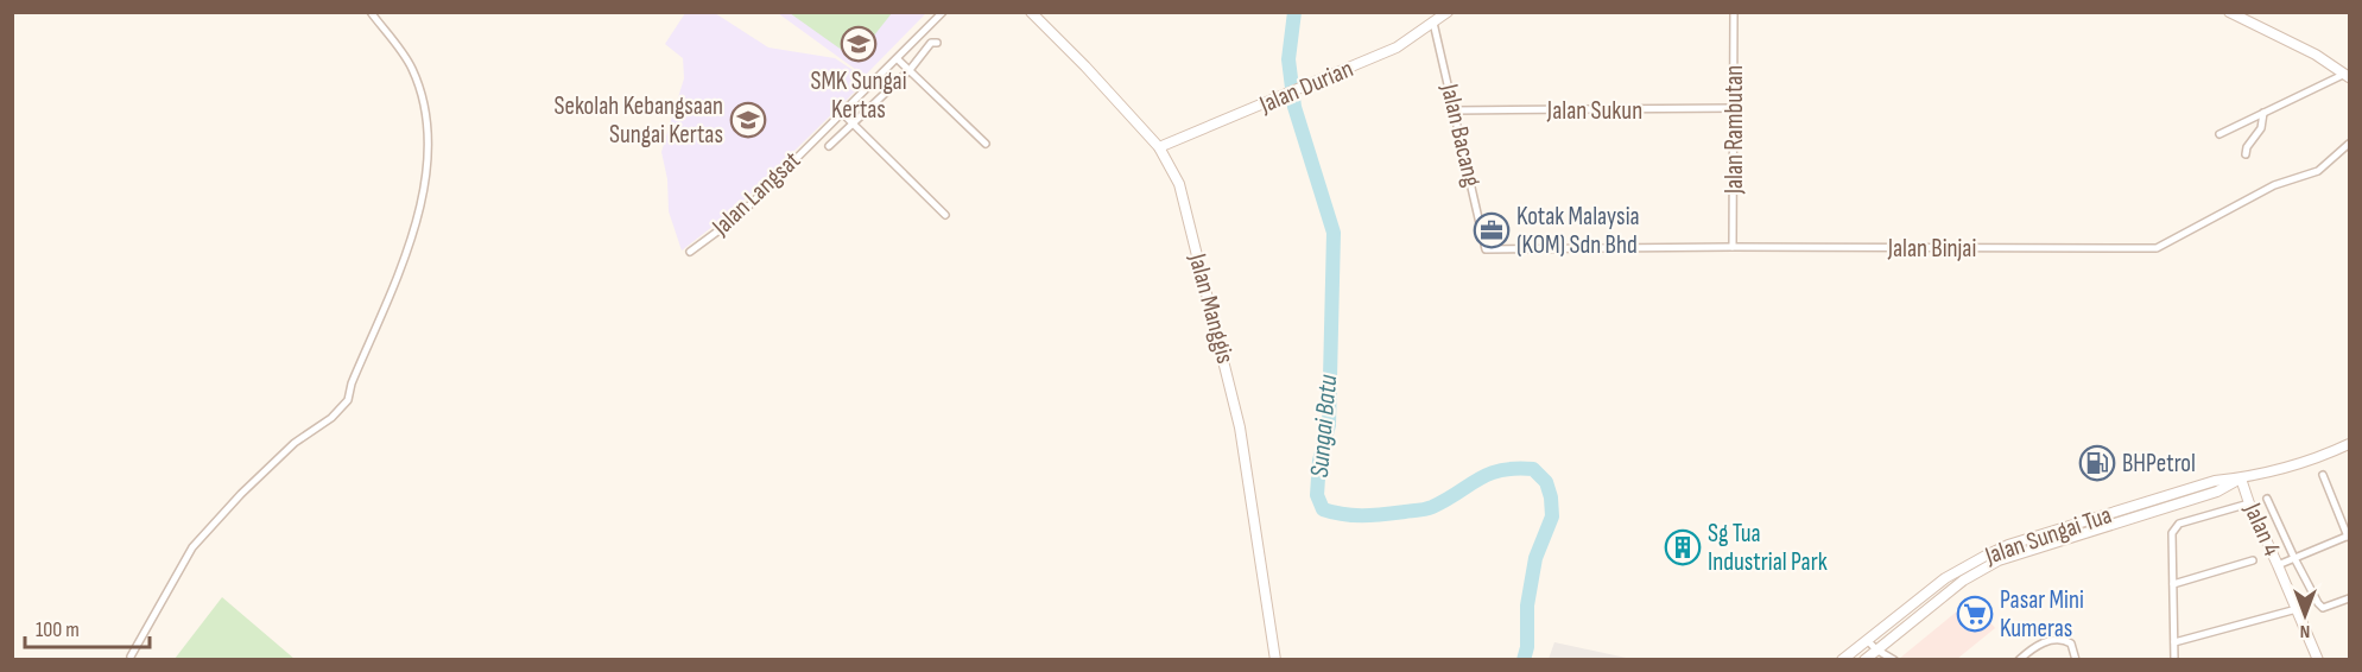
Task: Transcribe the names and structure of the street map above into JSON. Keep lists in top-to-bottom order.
{
  "streets": {
    "street": [
      "Jalan Durian",
      "Jalan Sukun",
      "Jalan Rambutan",
      "Jalan Bacang",
      "Jalan Langsat",
      "Jalan Binjai",
      "Jalan Manggis",
      "Jalan 4",
      "Jalan Sungai Tua"
    ]
  },
  "crossings": [
    ["Jalan Durian", "Jalan Bacang"],
    ["Jalan Durian", "Jalan Manggis"],
    ["Jalan Sukun", "Jalan Rambutan"],
    ["Jalan Sukun", "Jalan Bacang"],
    ["Jalan Rambutan", "Jalan Binjai"],
    ["Jalan Bacang", "Jalan Binjai"],
    ["Jalan 4", "Jalan Sungai Tua"]
  ],
  "water": ["Sungai Batu"],
  "places": {
    "school or university": ["SMK Sungai Kertas", "Sekolah Kebangsaan Sungai Kertas"],
    "office": ["Kotak Malaysia (KOM) Sdn Bhd"],
    "fuel station": ["BHPetrol"],
    "building": ["Sg Tua Industrial Park"],
    "supermarket": ["Pasar Mini Kumeras"]
  },
  "scale_bar": "100 m",
  "north": "bottom"
}
